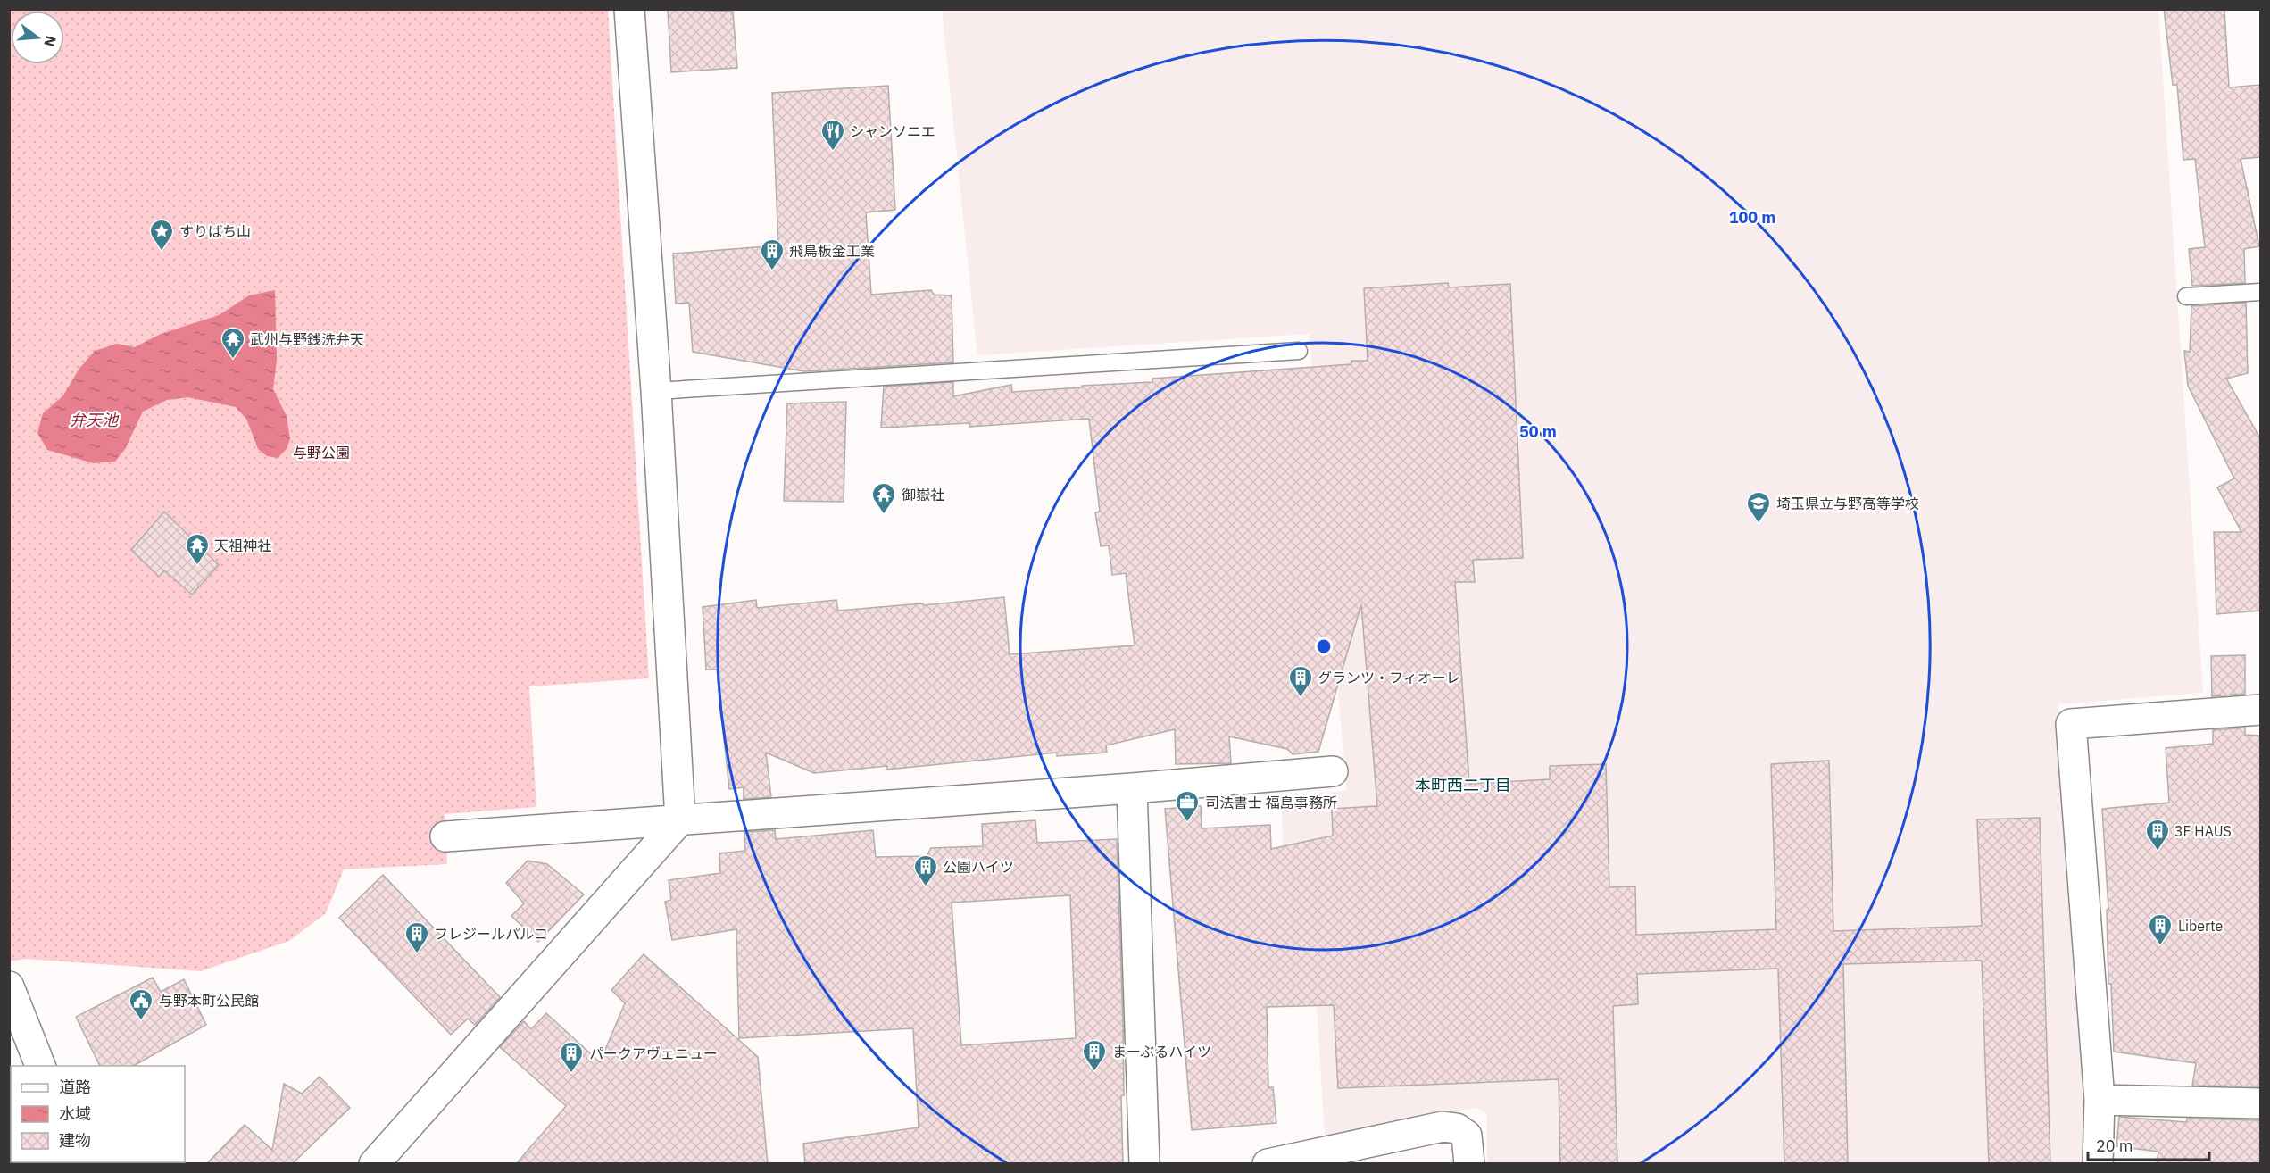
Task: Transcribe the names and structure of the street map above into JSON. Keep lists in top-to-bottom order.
{
  "districts": ["本町西二丁目"],
  "water": ["弁天池"],
  "parks": ["与野公園"],
  "places": {
    "restaurant": ["シャンソニエ"],
    "place": ["すりばち山"],
    "building": [
      "飛鳥板金工業",
      "グランツ・フィオーレ",
      "3F HAUS",
      "公園ハイツ",
      "Liberte",
      "フレジールパルコ",
      "まーぶるハイツ",
      "パークアヴェニュー"
    ],
    "temple": ["武州与野銭洗弁天", "御嶽社", "天祖神社"],
    "school or university": ["埼玉県立与野高等学校"],
    "office": ["司法書士 福島事務所"],
    "public building": ["与野本町公民館"]
  },
  "legend": ["道路", "水域", "建物"],
  "scale_bar": "20 m",
  "north": "right",
  "rings": ["100 m", "50 m"]
}
